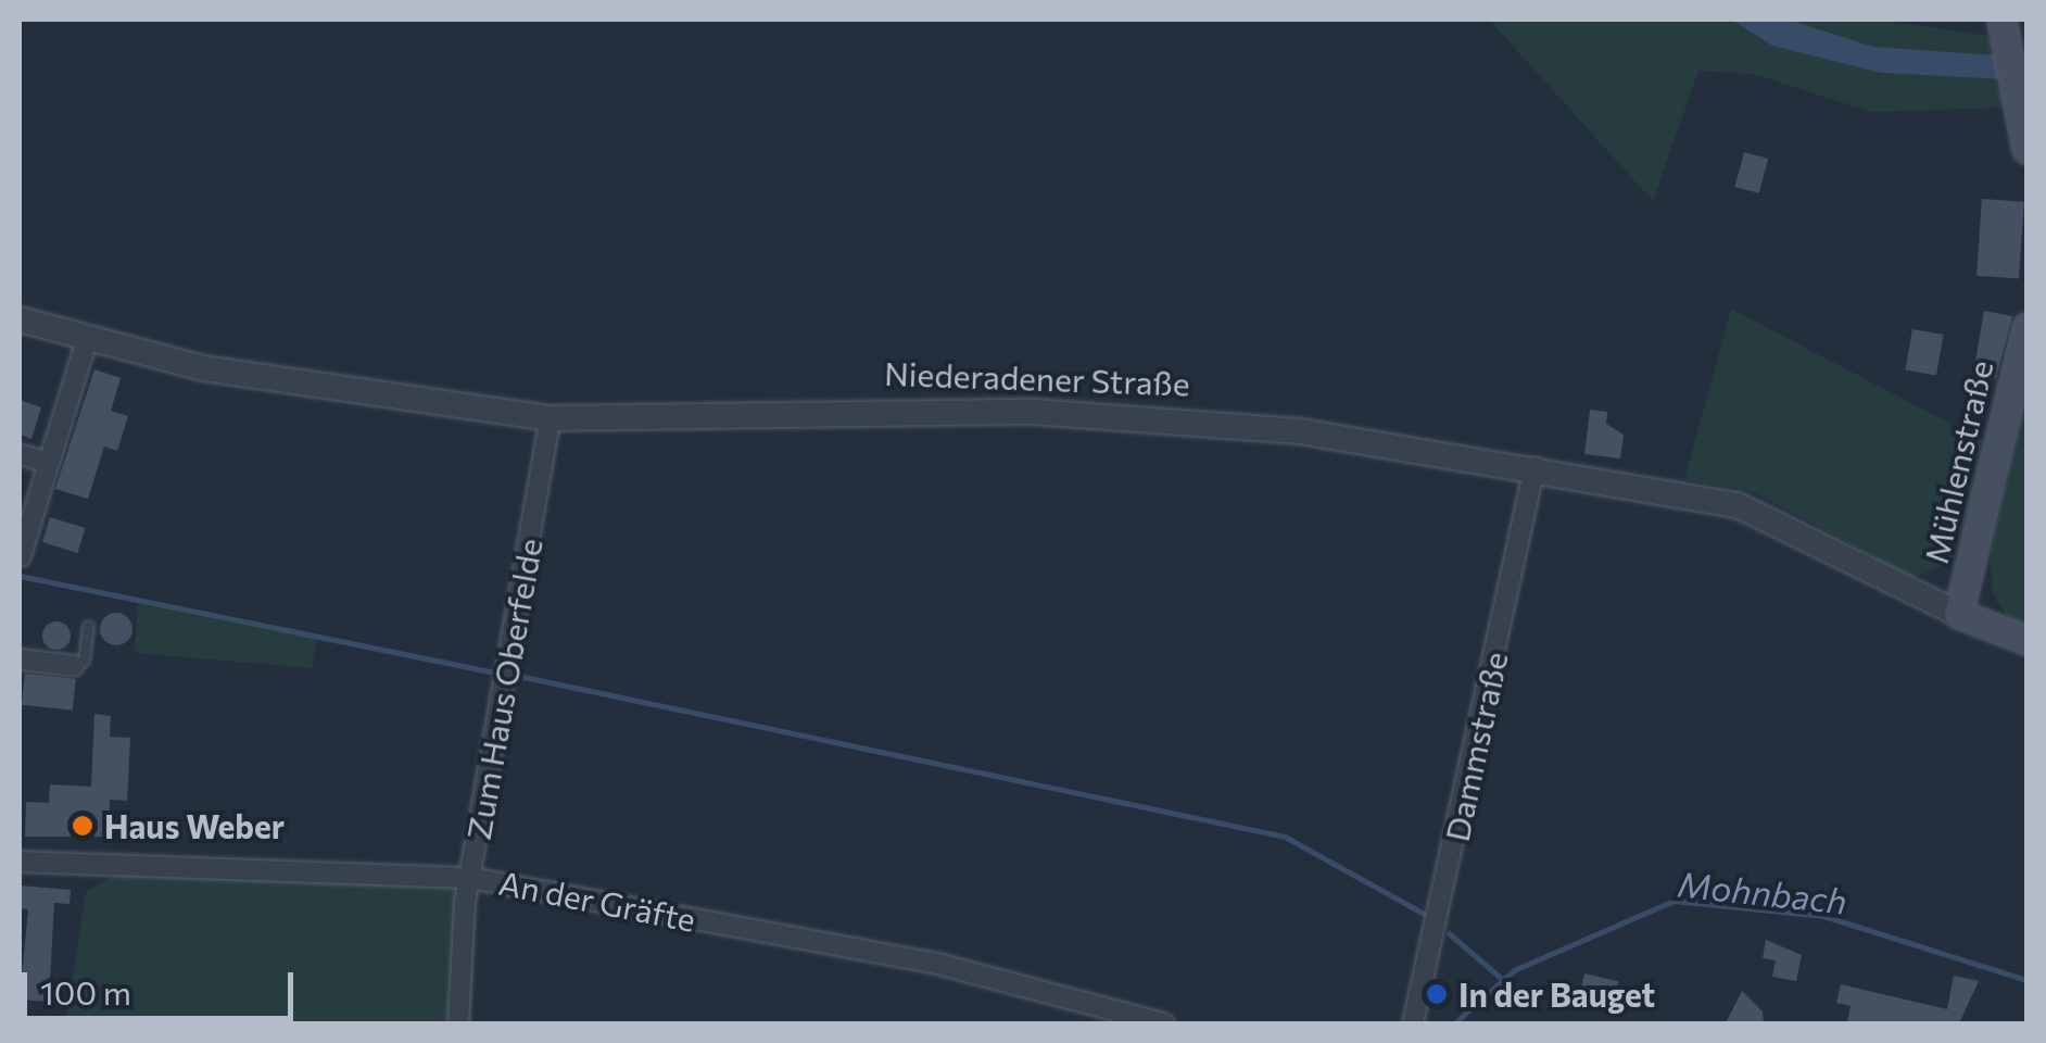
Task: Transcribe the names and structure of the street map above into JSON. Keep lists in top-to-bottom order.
{
  "streets": {
    "main road": ["Niederadener Straße", "Mühlenstraße"],
    "street": ["Zum Haus Oberfelde", "Dammstraße", "An der Gräfte"]
  },
  "crossings": [
    ["Niederadener Straße", "Mühlenstraße"],
    ["Niederadener Straße", "Zum Haus Oberfelde"],
    ["Niederadener Straße", "Dammstraße"],
    ["Zum Haus Oberfelde", "An der Gräfte"]
  ],
  "water": ["Mohnbach"],
  "places": ["Haus Weber", "In der Bauget"],
  "scale_bar": "100 m"
}
